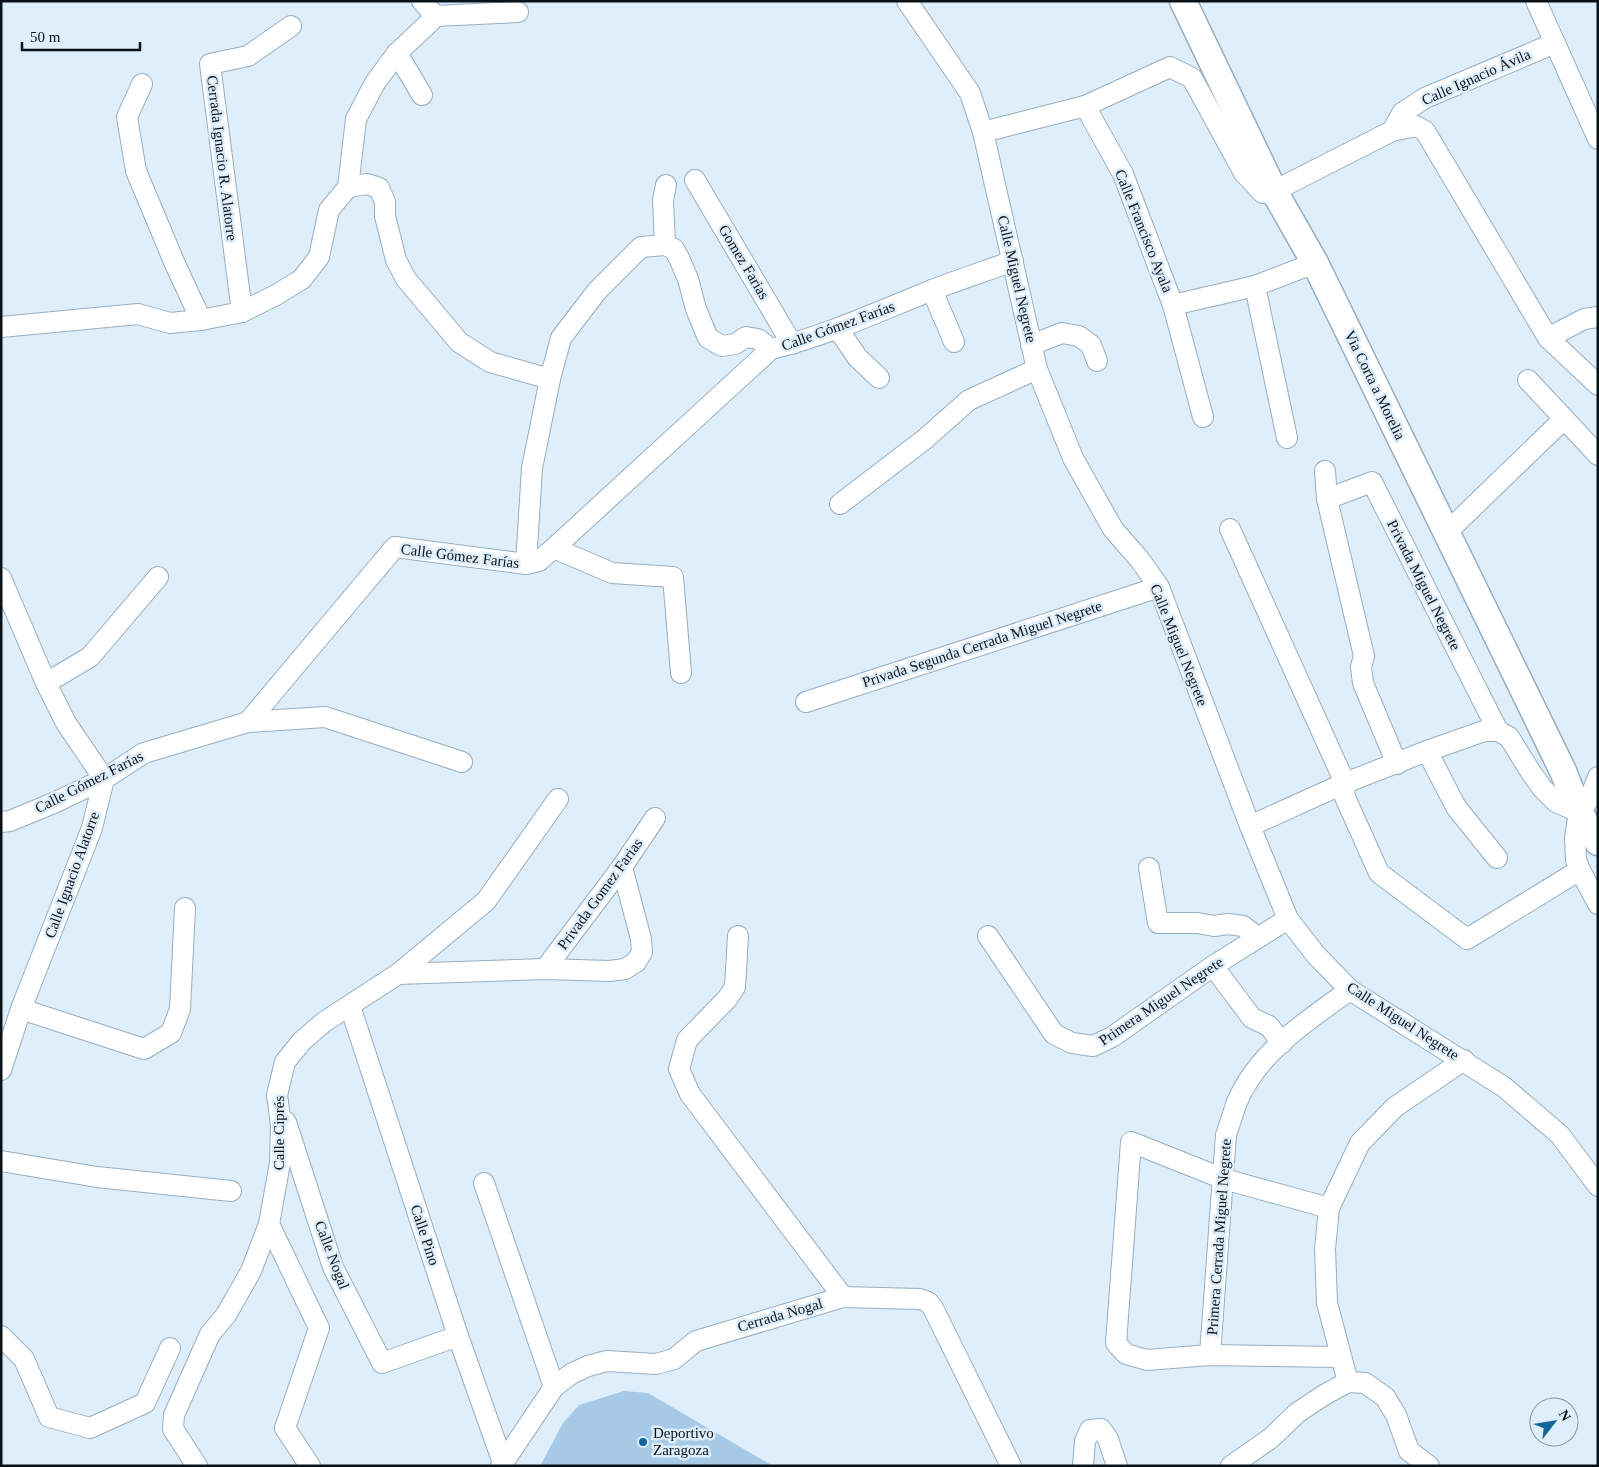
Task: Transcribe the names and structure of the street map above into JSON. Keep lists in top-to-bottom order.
{
  "streets": {
    "main road": ["Via Corta a Morelia"],
    "street": [
      "Calle Ignacio Ávila",
      "Cerrada Ignacio R. Alatorre",
      "Calle Francisco Ayala",
      "Gomez Farias",
      "Calle Miguel Negrete",
      "Calle Gómez Farías",
      "Privada Miguel Negrete",
      "Privada Segunda Cerrada Miguel Negrete",
      "Calle Ignacio Alatorre",
      "Privada Gomez Farias",
      "Primera Miguel Negrete",
      "Calle Ciprés",
      "Calle Pino",
      "Primera Cerrada Miguel Negrete",
      "Calle Nogal",
      "Cerrada Nogal"
    ]
  },
  "crossings": [
    ["Calle Ignacio Ávila", "Via Corta a Morelia"],
    ["Calle Francisco Ayala", "Via Corta a Morelia"],
    ["Gomez Farias", "Calle Gómez Farías"],
    ["Calle Miguel Negrete", "Calle Gómez Farías"],
    ["Calle Miguel Negrete", "Privada Segunda Cerrada Miguel Negrete"],
    ["Calle Miguel Negrete", "Primera Miguel Negrete"],
    ["Calle Miguel Negrete", "Primera Cerrada Miguel Negrete"],
    ["Calle Gómez Farías", "Calle Ignacio Alatorre"],
    ["Via Corta a Morelia", "Privada Miguel Negrete"],
    ["Calle Ciprés", "Calle Pino"],
    ["Calle Ciprés", "Calle Nogal"],
    ["Calle Pino", "Calle Nogal"],
    ["Calle Pino", "Cerrada Nogal"]
  ],
  "places": ["Deportivo Zaragoza"],
  "scale_bar": "50 m",
  "north": "top right"
}
